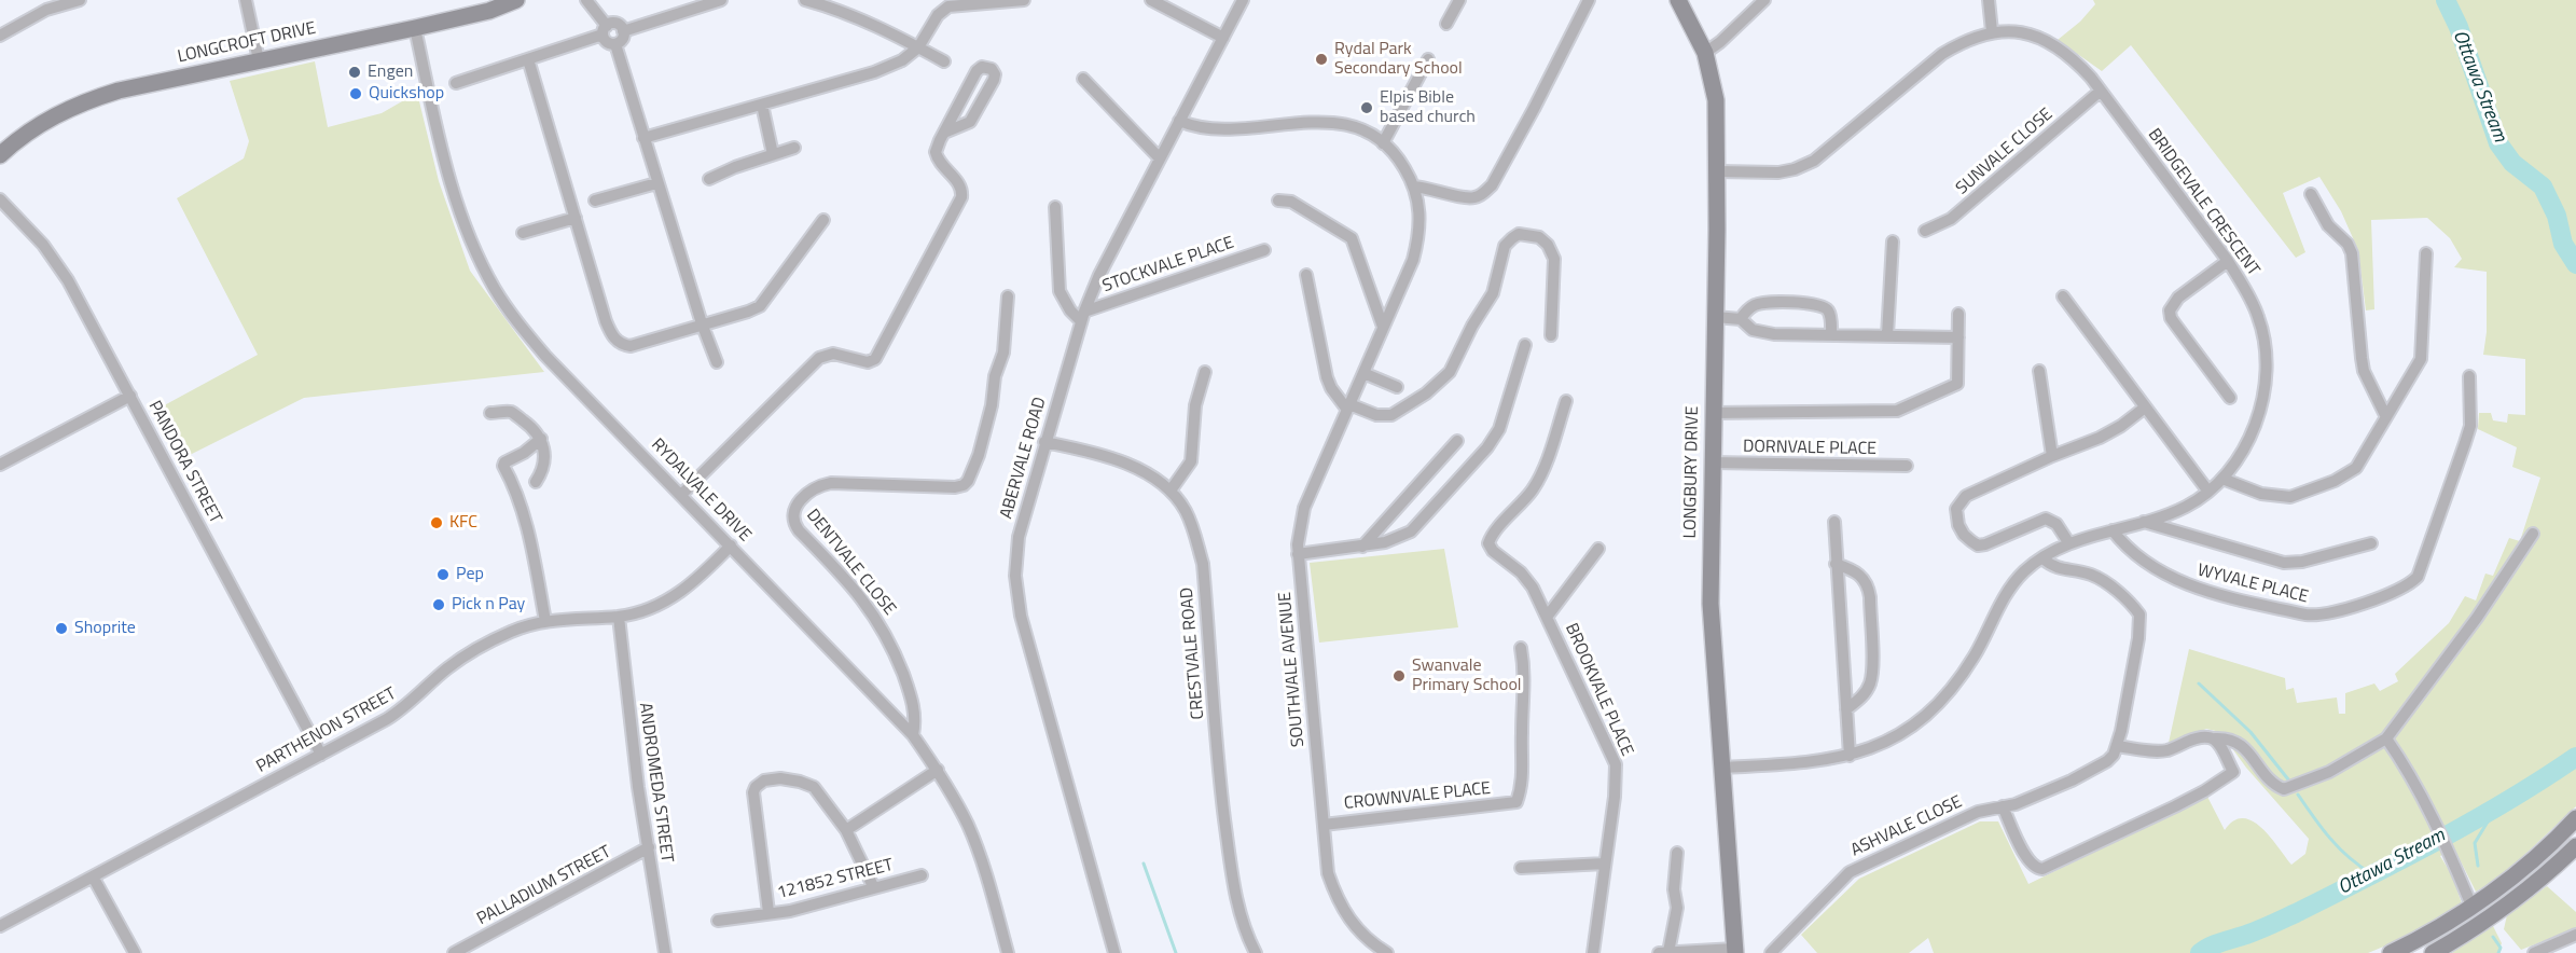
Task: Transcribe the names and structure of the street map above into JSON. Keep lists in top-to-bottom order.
{
  "streets": {
    "street": [
      "LONGCROFT DRIVE",
      "SUNVALE CLOSE",
      "BRIDGEVALE CRESCENT",
      "STOCKVALE PLACE",
      "DORNVALE PLACE",
      "ABERVALE ROAD",
      "PANDORA STREET",
      "LONGBURY DRIVE",
      "RYDALVALE DRIVE",
      "DENTVALE CLOSE",
      "WYVALE PLACE",
      "CRESTVALE ROAD",
      "SOUTHVALE AVENUE",
      "BROOKVALE PLACE",
      "PARTHENON STREET",
      "ANDROMEDA STREET",
      "CROWNVALE PLACE",
      "ASHVALE CLOSE",
      "121852 STREET",
      "PALLADIUM STREET"
    ]
  },
  "crossings": [
    ["LONGCROFT DRIVE", "RYDALVALE DRIVE"],
    ["SUNVALE CLOSE", "BRIDGEVALE CRESCENT"],
    ["BRIDGEVALE CRESCENT", "LONGBURY DRIVE"],
    ["BRIDGEVALE CRESCENT", "WYVALE PLACE"],
    ["STOCKVALE PLACE", "ABERVALE ROAD"],
    ["DORNVALE PLACE", "LONGBURY DRIVE"],
    ["ABERVALE ROAD", "CRESTVALE ROAD"],
    ["ABERVALE ROAD", "SOUTHVALE AVENUE"],
    ["PANDORA STREET", "PARTHENON STREET"],
    ["RYDALVALE DRIVE", "DENTVALE CLOSE"],
    ["RYDALVALE DRIVE", "PARTHENON STREET"],
    ["SOUTHVALE AVENUE", "CROWNVALE PLACE"],
    ["PARTHENON STREET", "ANDROMEDA STREET"],
    ["ANDROMEDA STREET", "PALLADIUM STREET"]
  ],
  "water": ["Ottawa Stream"],
  "places": [
    "Rydal Park Secondary School",
    "Engen",
    "Quickshop",
    "Elpis Bible based church",
    "KFC",
    "Pep",
    "Pick n Pay",
    "Shoprite",
    "Swanvale Primary School"
  ]
}
